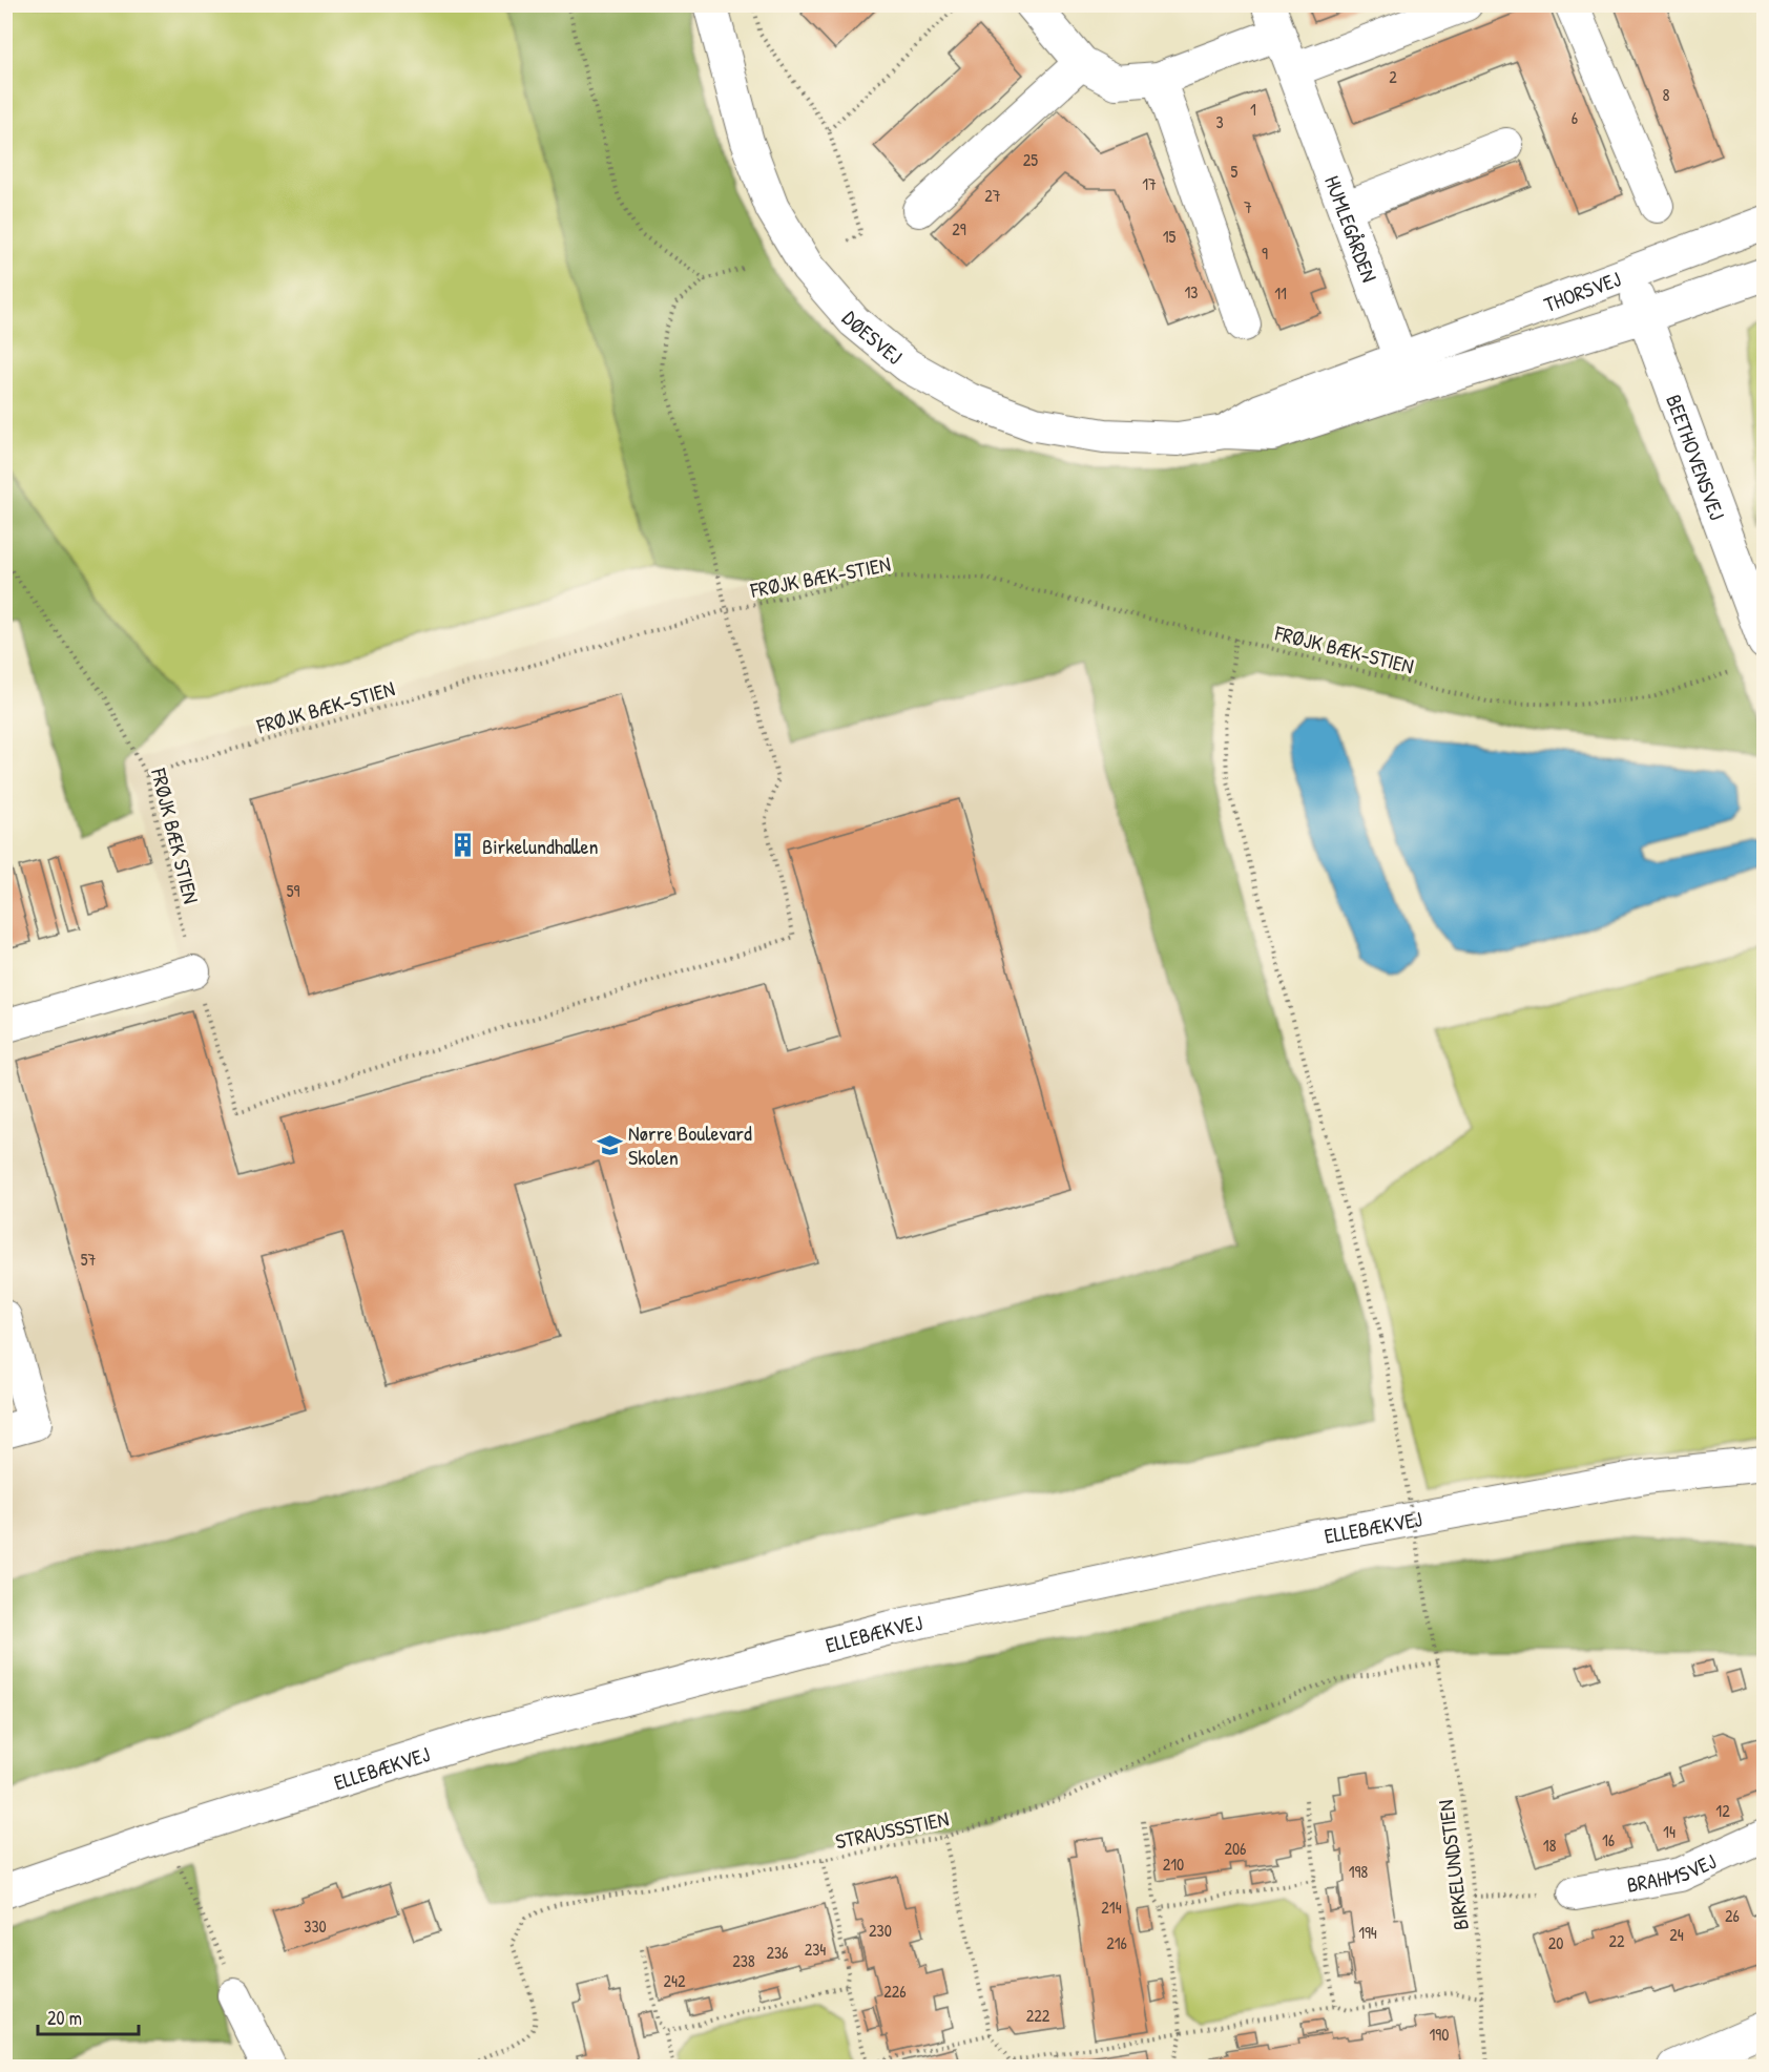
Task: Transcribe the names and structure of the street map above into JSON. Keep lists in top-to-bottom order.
{
  "streets": {
    "street": [
      "HUMLEGÅRDEN",
      "THORSVEJ",
      "DØESVEJ",
      "BEETHOVENSVEJ",
      "ELLEBÆKVEJ",
      "BRAHMSVEJ"
    ],
    "path": [
      "FRØJK BÆK-STIEN",
      "FRØJK BÆK STIEN",
      "STRAUSSSTIEN",
      "BIRKELUNDSTIEN"
    ]
  },
  "crossings": [
    ["HUMLEGÅRDEN", "THORSVEJ"],
    ["HUMLEGÅRDEN", "DØESVEJ"],
    ["THORSVEJ", "DØESVEJ"],
    ["THORSVEJ", "BEETHOVENSVEJ"],
    ["FRØJK BÆK-STIEN", "FRØJK BÆK STIEN"],
    ["FRØJK BÆK-STIEN", "BIRKELUNDSTIEN"],
    ["STRAUSSSTIEN", "BIRKELUNDSTIEN"]
  ],
  "places": {
    "building": ["Birkelundhallen"],
    "school or university": ["Nørre Boulevard Skolen"]
  },
  "house_numbers": [
    "2",
    "8",
    "1",
    "6",
    "3",
    "25",
    "5",
    "17",
    "27",
    "7",
    "29",
    "15",
    "9",
    "13",
    "11",
    "59",
    "57",
    "12",
    "14",
    "16",
    "18",
    "206",
    "210",
    "198",
    "214",
    "26",
    "330",
    "230",
    "194",
    "24",
    "22",
    "216",
    "20",
    "234",
    "236",
    "238",
    "242",
    "226",
    "222",
    "190"
  ],
  "scale_bar": "20 m"
}
